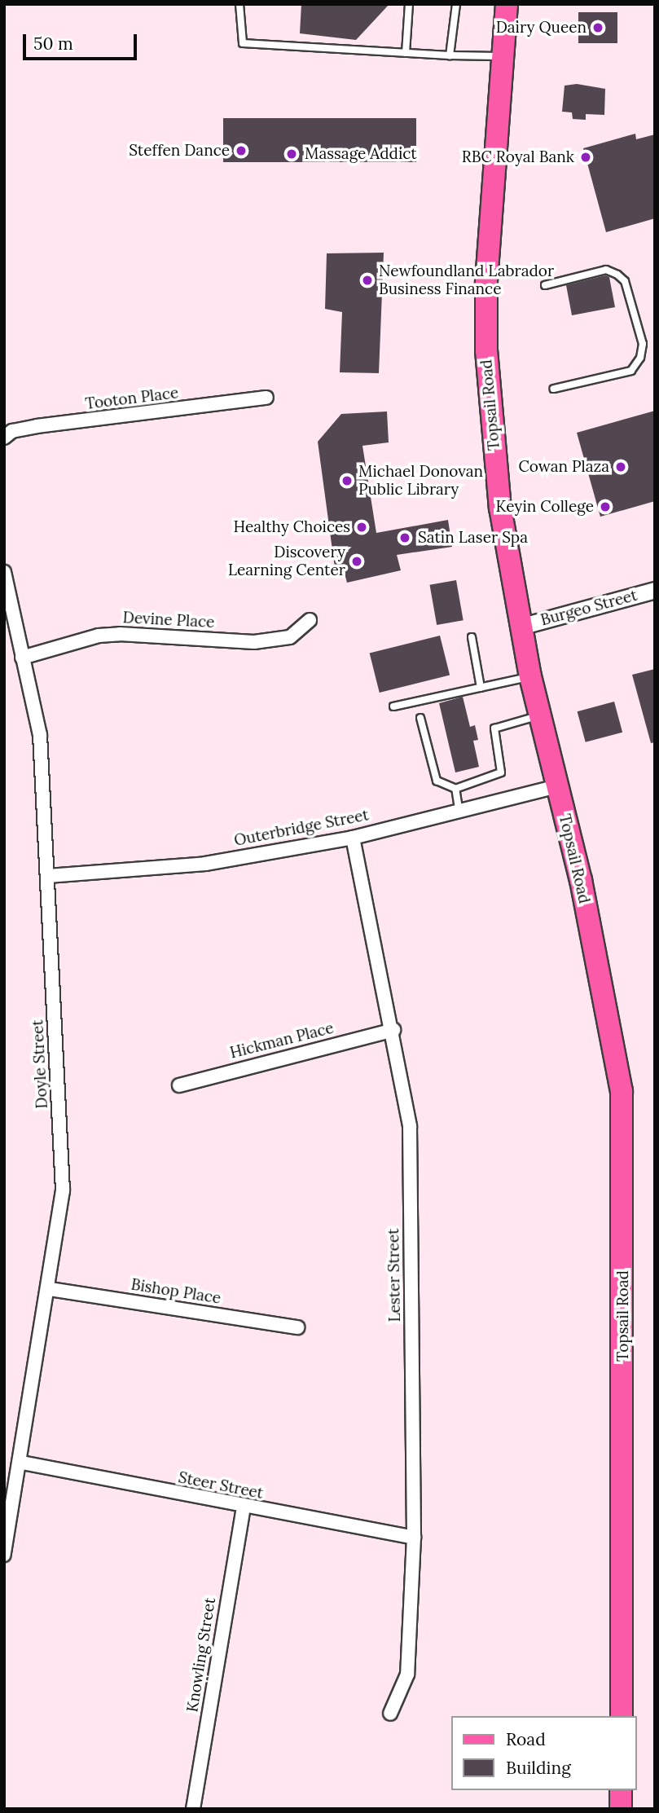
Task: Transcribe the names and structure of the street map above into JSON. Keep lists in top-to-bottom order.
{
  "streets": {
    "main road": ["Topsail Road"],
    "street": [
      "Tooton Place",
      "Burgeo Street",
      "Devine Place",
      "Outerbridge Street",
      "Hickman Place",
      "Doyle Street",
      "Lester Street",
      "Bishop Place",
      "Steer Street",
      "Knowling Street"
    ]
  },
  "crossings": [
    ["Topsail Road", "Burgeo Street"],
    ["Topsail Road", "Outerbridge Street"],
    ["Devine Place", "Doyle Street"],
    ["Outerbridge Street", "Doyle Street"],
    ["Outerbridge Street", "Lester Street"],
    ["Hickman Place", "Lester Street"],
    ["Doyle Street", "Bishop Place"],
    ["Doyle Street", "Steer Street"],
    ["Lester Street", "Steer Street"],
    ["Steer Street", "Knowling Street"]
  ],
  "places": [
    "Dairy Queen",
    "Steffen Dance",
    "Massage Addict",
    "RBC Royal Bank",
    "Newfoundland Labrador Business Finance",
    "Cowan Plaza",
    "Michael Donovan Public Library",
    "Keyin College",
    "Healthy Choices",
    "Satin Laser Spa",
    "Discovery Learning Center"
  ],
  "legend": ["Road", "Building"],
  "scale_bar": "50 m"
}
